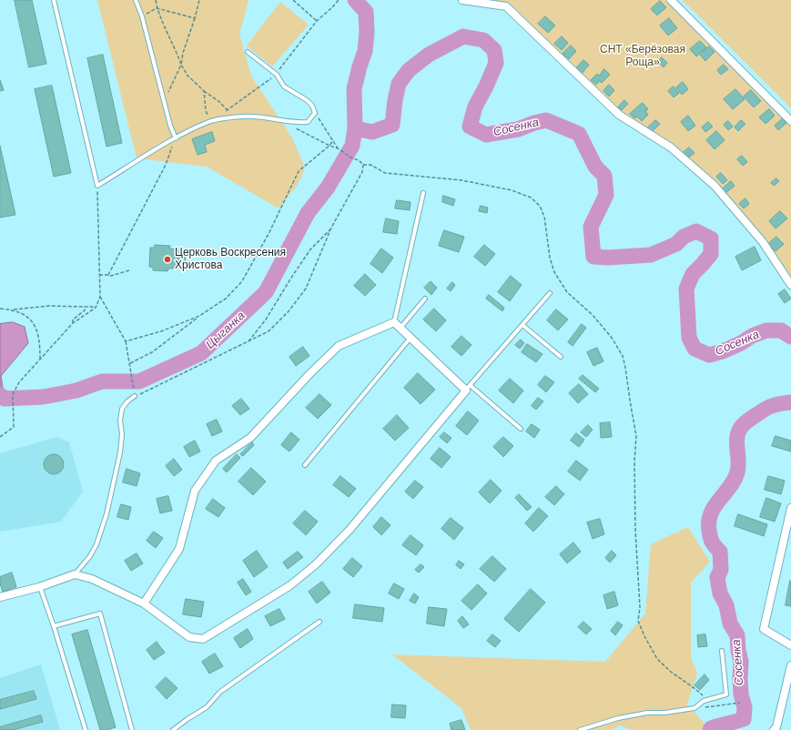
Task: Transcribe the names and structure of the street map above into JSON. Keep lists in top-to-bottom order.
{
  "water": ["Сосенка", "Цыганка"],
  "parks": ["СНТ «Берёзовая Роща»"],
  "places": ["Церковь Воскресения Христова"]
}
